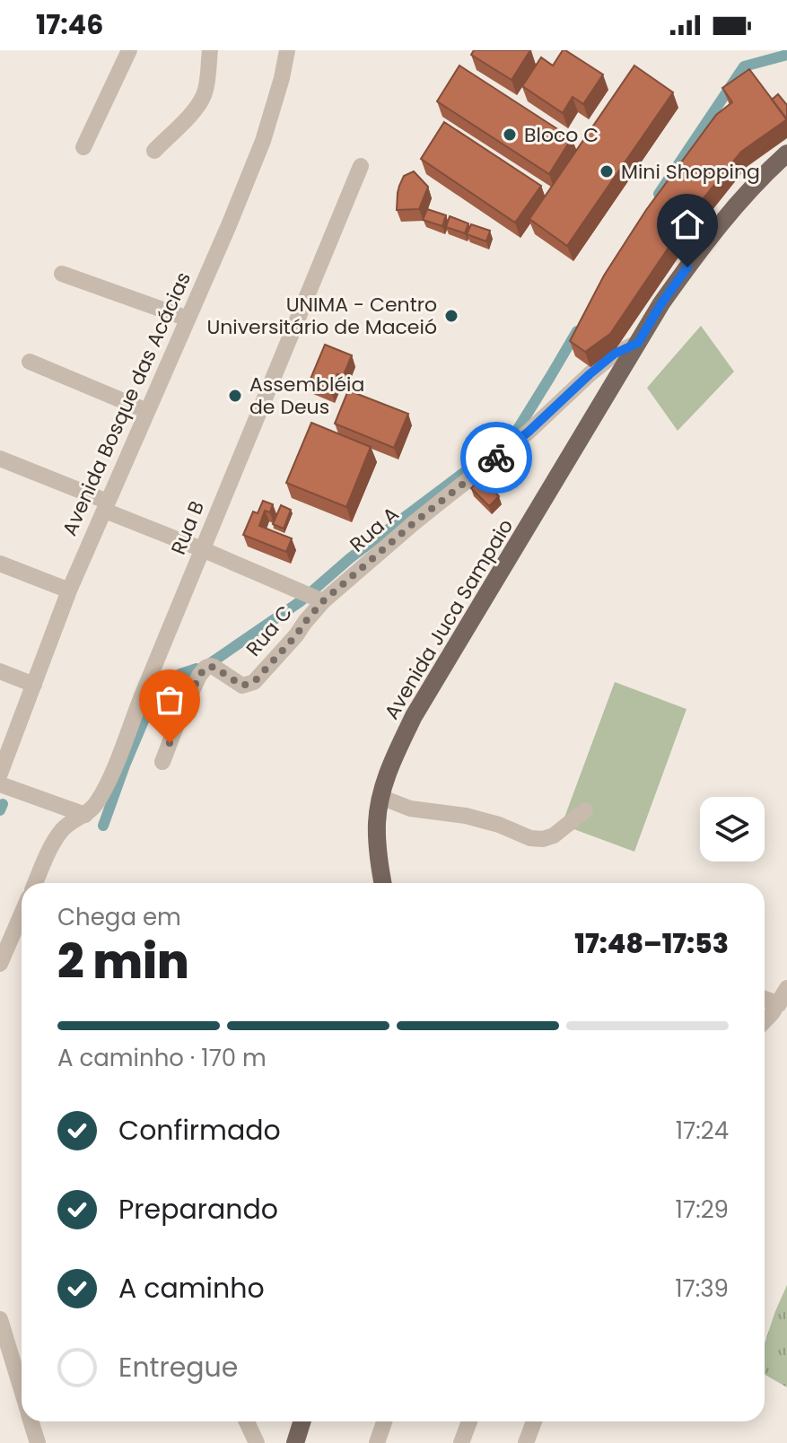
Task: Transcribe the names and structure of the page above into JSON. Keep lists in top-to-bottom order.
{
  "streets": {
    "main road": ["Avenida Juca Sampaio"],
    "street": [
      "Avenida Bosque das Acácias",
      "Rua B",
      "Rua A",
      "Rua C"
    ]
  },
  "crossings": [
    ["Rua A", "Avenida Juca Sampaio"],
    ["Rua A", "Rua C"]
  ],
  "places": [
    "Bloco C",
    "Mini Shopping",
    "UNIMA - Centro Universitário de Maceió",
    "Assembléia de Deus"
  ],
  "page": {
    "status": "17:46",
    "heading": ["2 min", "Chega em", "17:48–17:53"],
    "bar": "A caminho · 170 m",
    "list": [
      ["Confirmado", "17:24"],
      ["Preparando", "17:29"],
      ["A caminho", "17:39"],
      "Entregue"
    ]
  }
}
